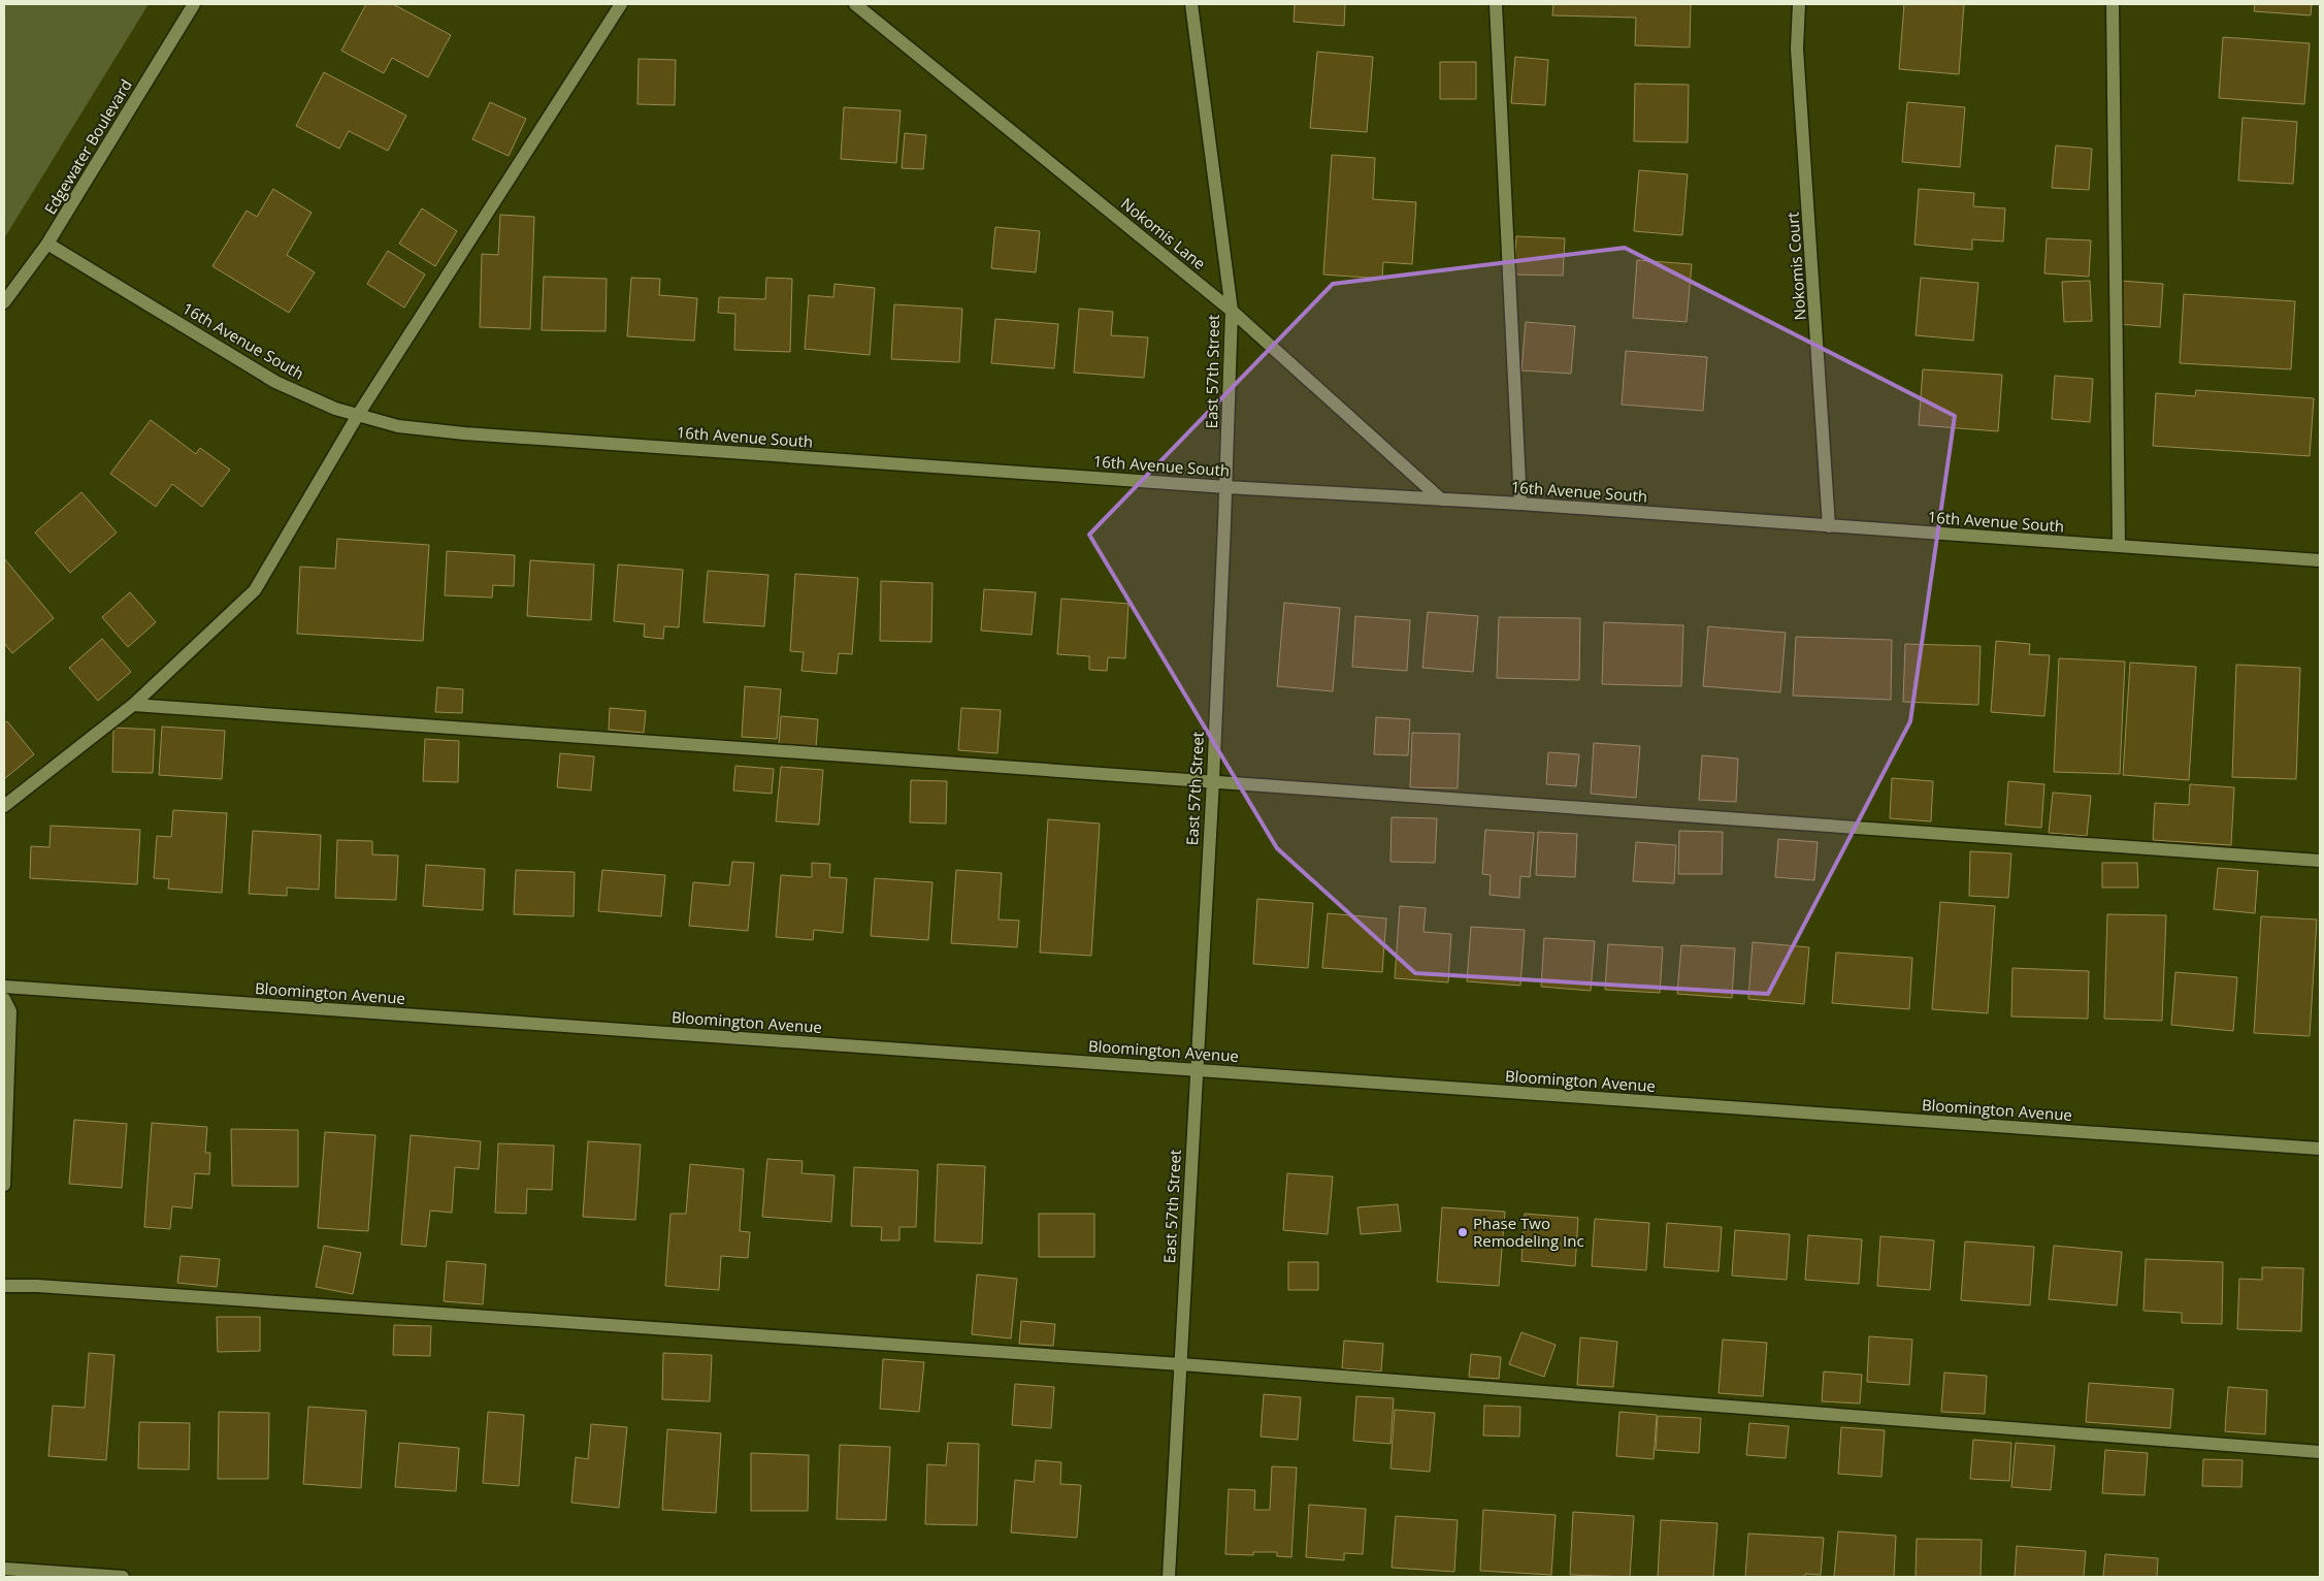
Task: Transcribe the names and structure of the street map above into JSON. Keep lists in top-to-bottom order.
{
  "streets": {
    "street": [
      "Edgewater Boulevard",
      "Nokomis Lane",
      "Nokomis Court",
      "16th Avenue South",
      "East 57th Street",
      "Bloomington Avenue"
    ]
  },
  "crossings": [
    ["Edgewater Boulevard", "16th Avenue South"],
    ["Nokomis Lane", "16th Avenue South"],
    ["Nokomis Lane", "East 57th Street"],
    ["Nokomis Court", "16th Avenue South"],
    ["16th Avenue South", "East 57th Street"],
    ["East 57th Street", "Bloomington Avenue"]
  ],
  "places": ["Phase Two Remodeling Inc"]
}
